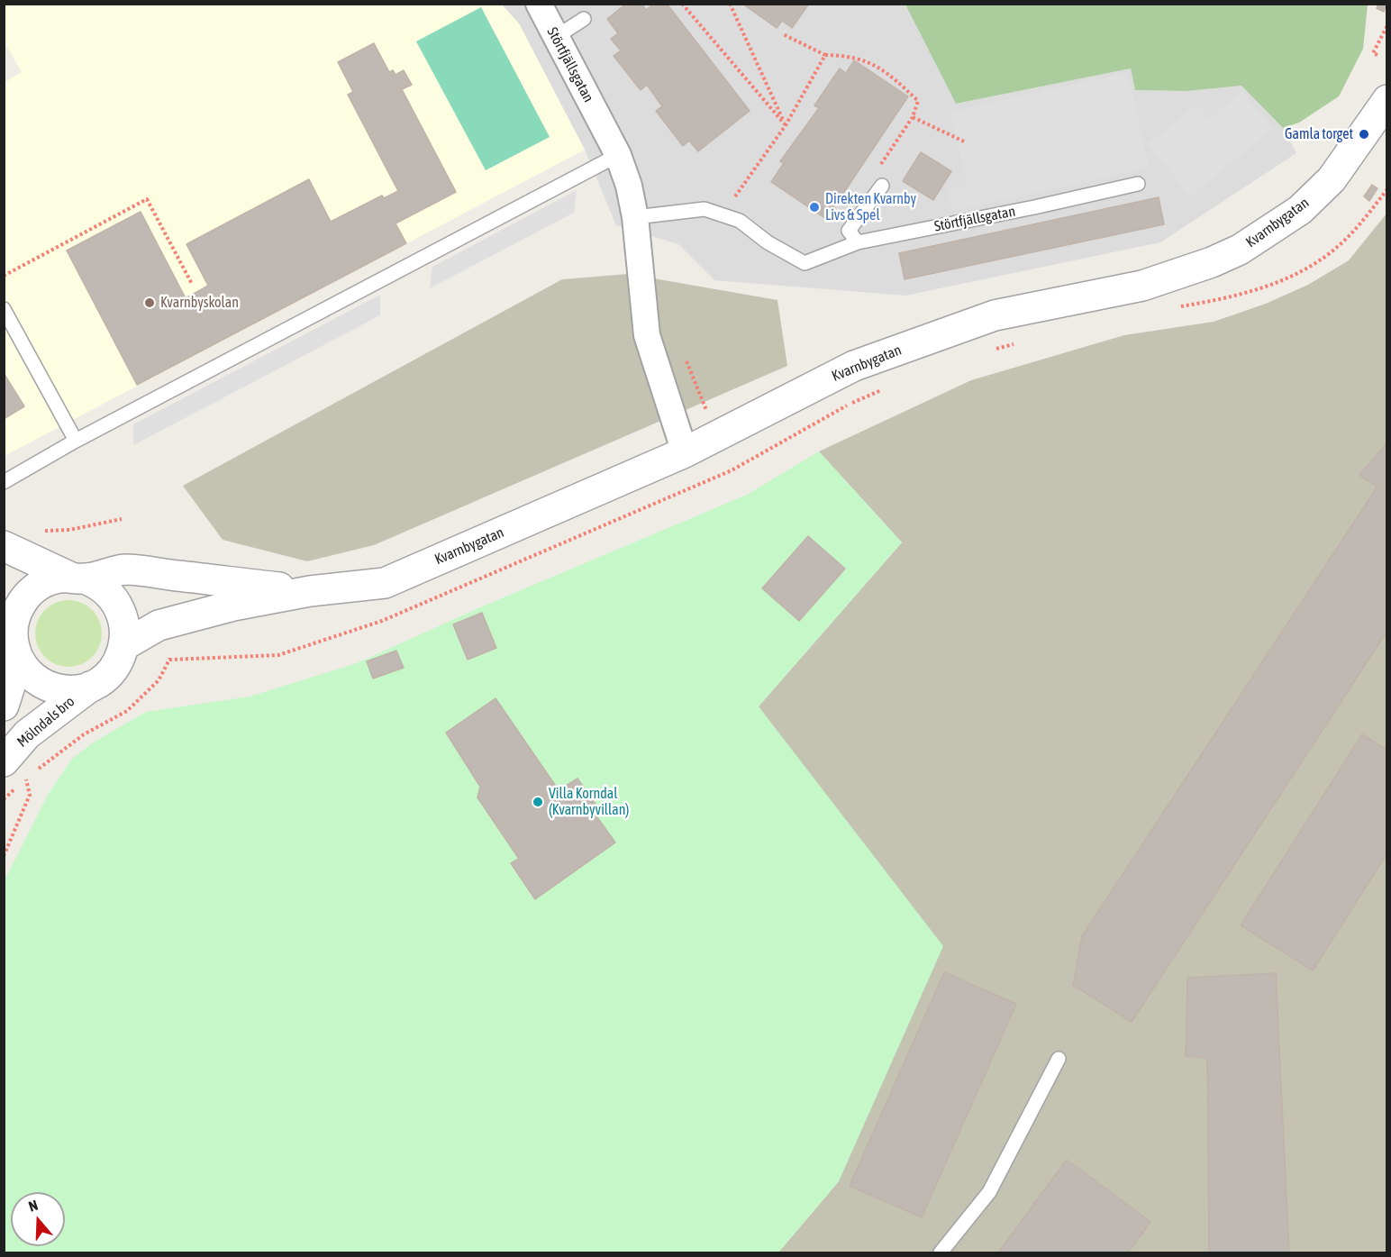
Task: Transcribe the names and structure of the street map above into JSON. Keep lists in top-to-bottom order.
{
  "streets": {
    "street": ["Störtfjällsgatan", "Kvarnbygatan", "Mölndals bro"]
  },
  "crossings": [
    ["Störtfjällsgatan", "Kvarnbygatan"],
    ["Kvarnbygatan", "Mölndals bro"]
  ],
  "places": [
    "Gamla torget",
    "Direkten Kvarnby Livs & Spel",
    "Kvarnbyskolan",
    "Villa Korndal (Kvarnbyvillan)"
  ],
  "north": "top"
}
